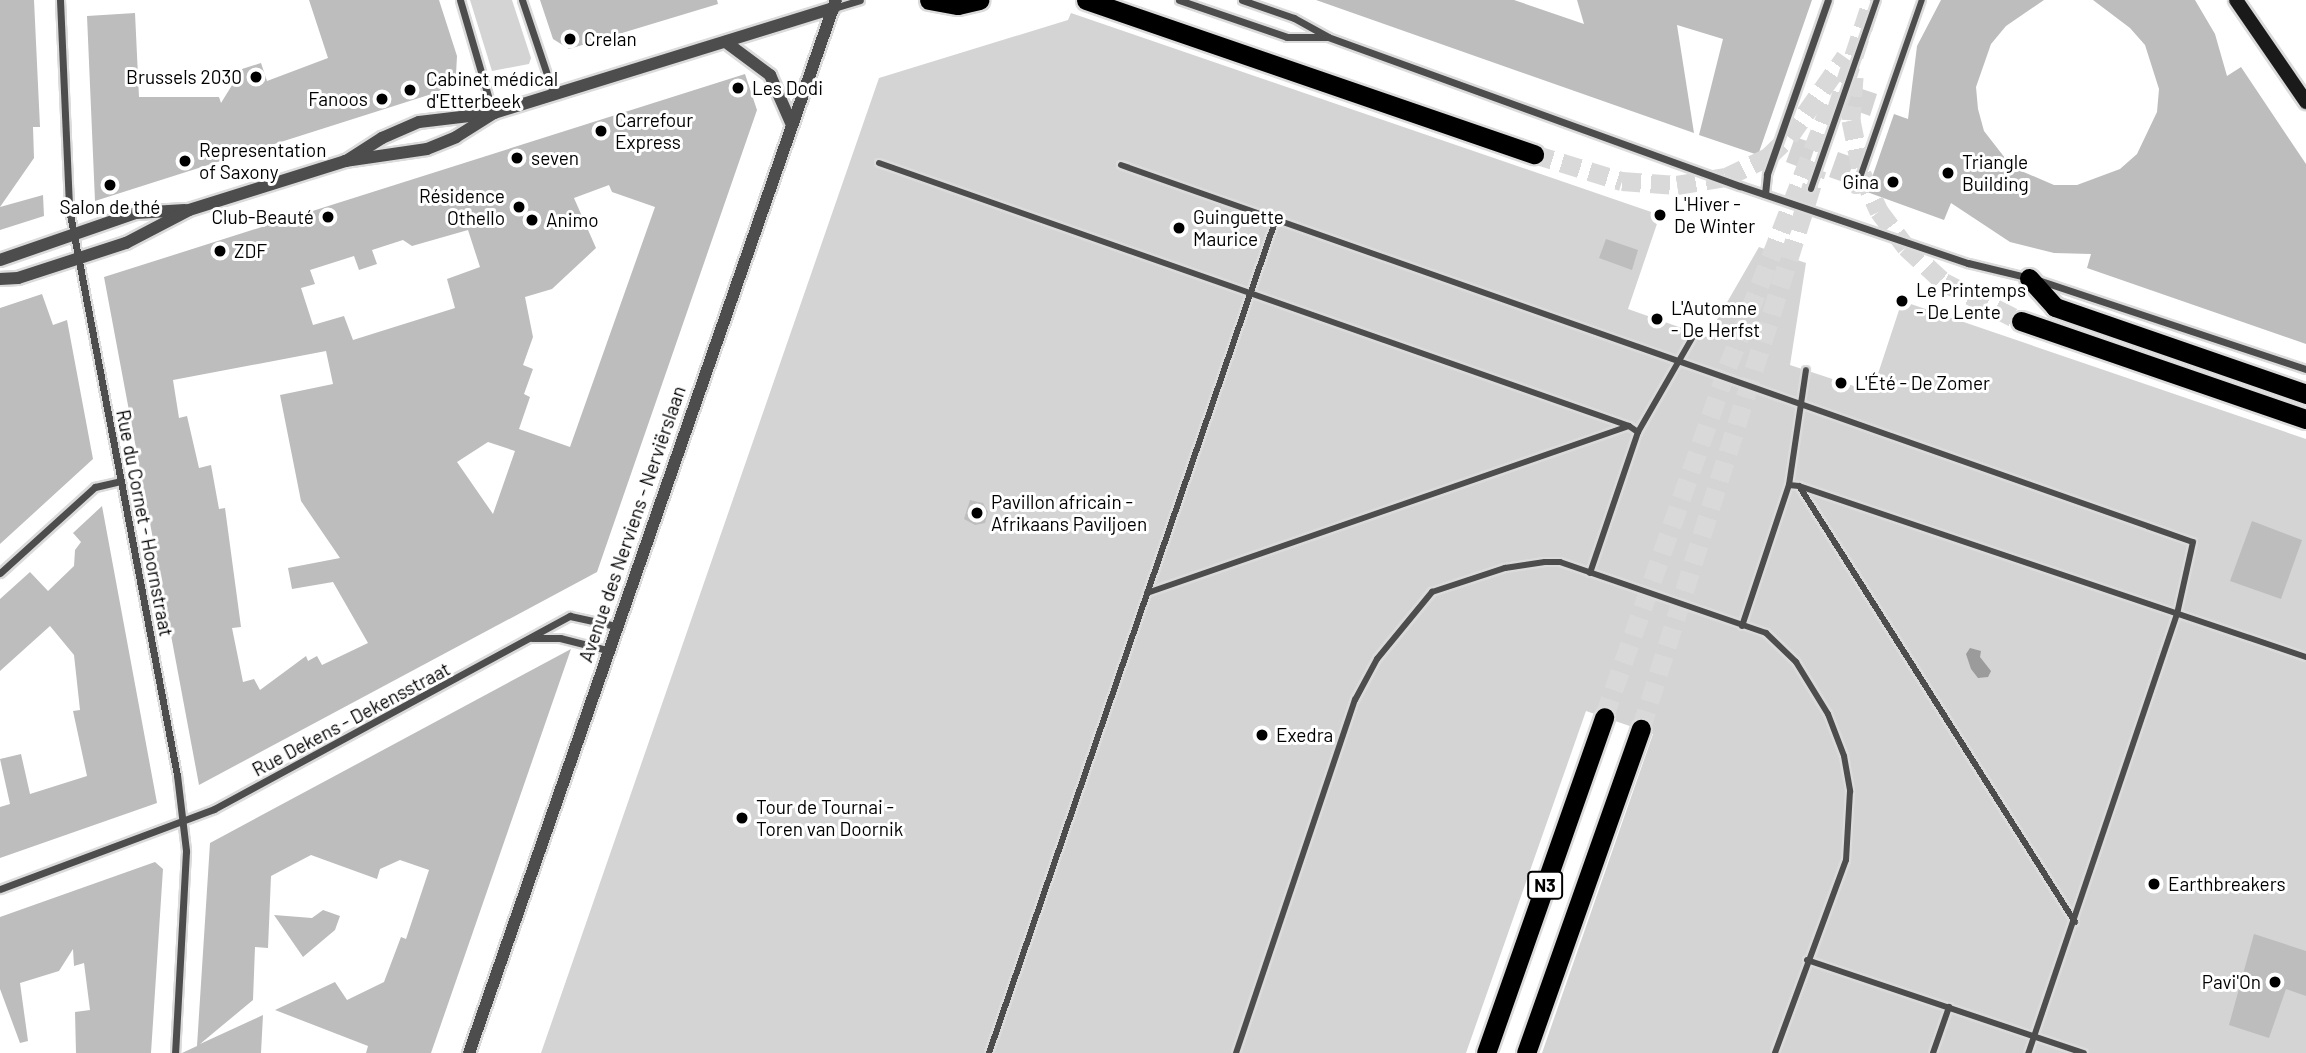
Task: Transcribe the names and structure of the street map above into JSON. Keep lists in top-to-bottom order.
{
  "streets": {
    "highway": ["N3"],
    "street": ["Rue du Cornet - Hoornstraat", "Avenue des Nerviens - Nerviërslaan", "Rue Dekens - Dekensstraat"]
  },
  "crossings": [
    ["Rue du Cornet - Hoornstraat", "Rue Dekens - Dekensstraat"],
    ["Avenue des Nerviens - Nerviërslaan", "Rue Dekens - Dekensstraat"]
  ],
  "places": [
    "Crelan",
    "Brussels 2030",
    "Les Dodi",
    "Cabinet médical d'Etterbeek",
    "Fanoos",
    "Carrefour Express",
    "seven",
    "Representation of Saxony",
    "Triangle Building",
    "Gina",
    "Salon de thé",
    "Résidence Othello",
    "L'Hiver - De Winter",
    "Club-Beauté",
    "Animo",
    "Guinguette Maurice",
    "ZDF",
    "Le Printemps - De Lente",
    "L'Automne - De Herfst",
    "L'Été - De Zomer",
    "Pavillon africain - Afrikaans Paviljoen",
    "Exedra",
    "Tour de Tournai - Toren van Doornik",
    "Earthbreakers",
    "Pavi'On"
  ]
}
